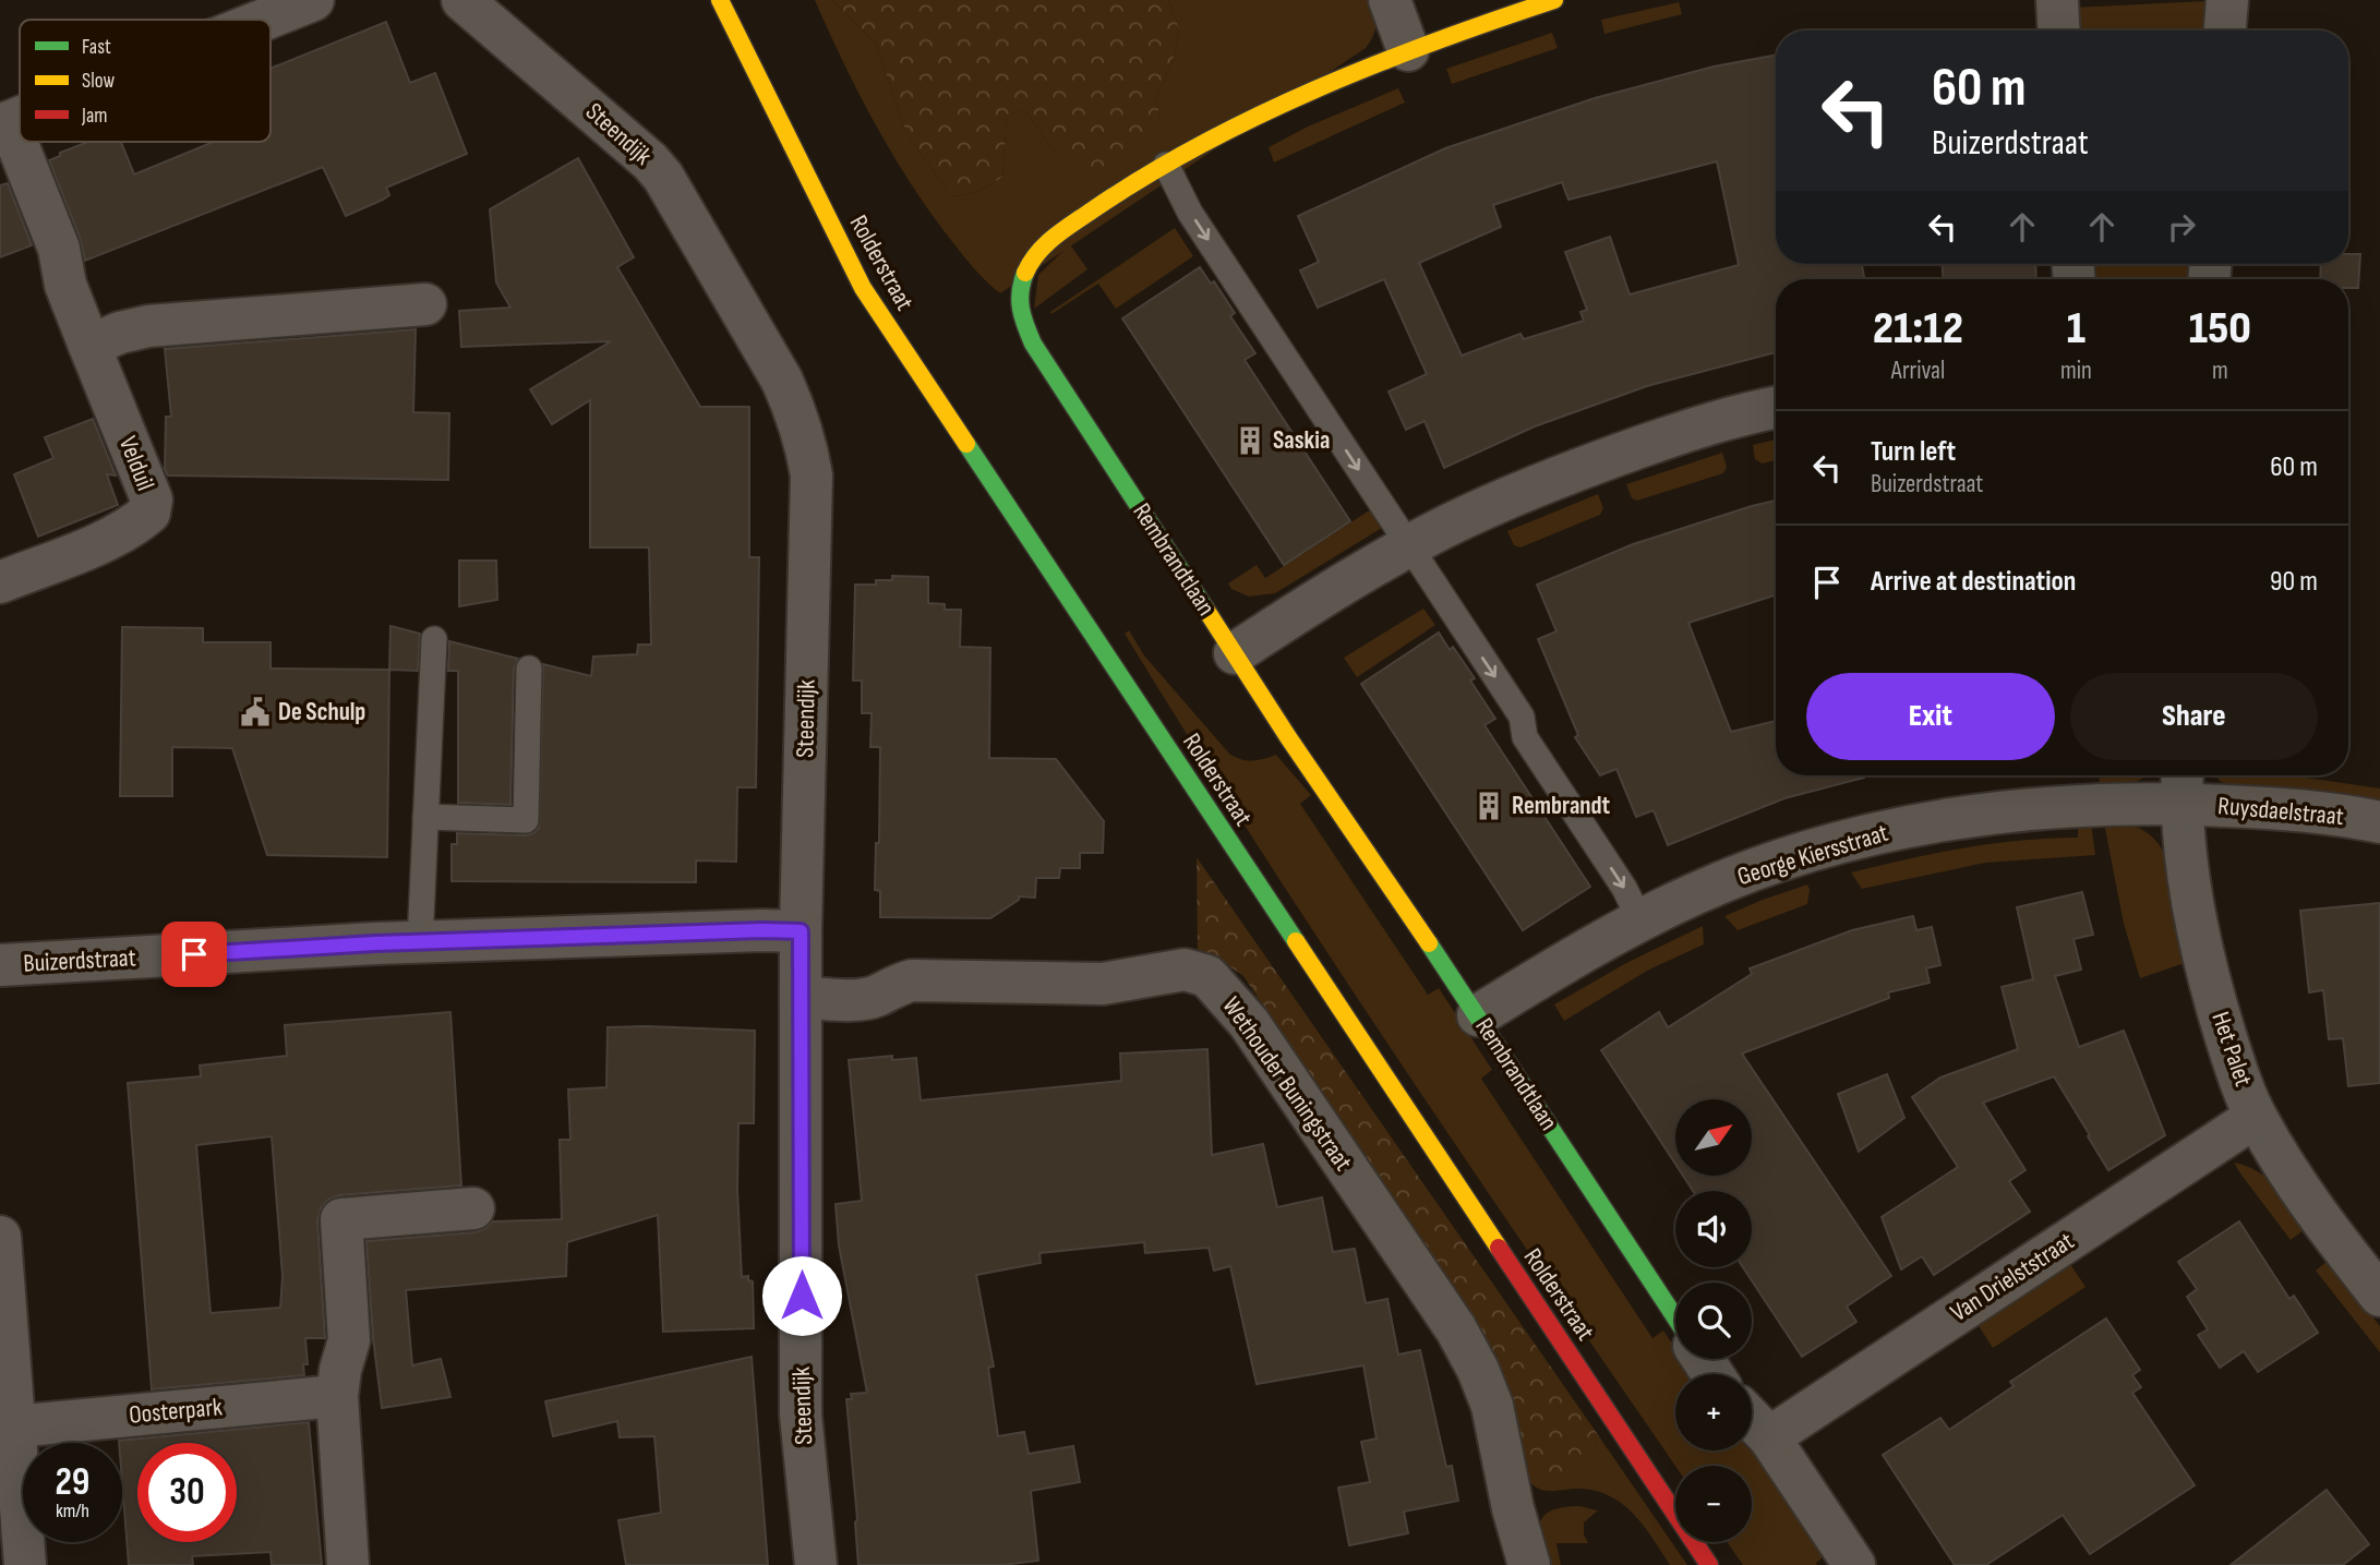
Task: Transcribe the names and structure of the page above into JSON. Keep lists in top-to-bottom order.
{
  "streets": {
    "street": [
      "Steendijk",
      "Rolderstraat",
      "Velduil",
      "Rembrandtlaan",
      "Ruysdaelstraat",
      "George Kiersstraat",
      "Buizerdstraat",
      "Het Palet",
      "Wethouder Buningstraat",
      "Van Drielststraat",
      "Oosterpark"
    ]
  },
  "crossings": [
    ["Steendijk", "Buizerdstraat"],
    ["Steendijk", "Wethouder Buningstraat"],
    ["Rembrandtlaan", "George Kiersstraat"],
    ["Ruysdaelstraat", "George Kiersstraat"],
    ["Ruysdaelstraat", "Het Palet"],
    ["George Kiersstraat", "Het Palet"],
    ["Het Palet", "Van Drielststraat"]
  ],
  "places": {
    "building": ["Saskia", "Rembrandt"],
    "public building": ["De Schulp"]
  },
  "legend": ["Fast", "Slow", "Jam"],
  "north": "top right",
  "page": {
    "turn": ["60 m", "Buizerdstraat"],
    "eta": [
      "21:12",
      "Arrival",
      "1",
      "min",
      "150",
      "m"
    ],
    "list": [
      {
        "name": "Turn left",
        "note": "Buizerdstraat",
        "value": "60 m"
      },
      {
        "name": "Arrive at destination",
        "value": "90 m"
      }
    ],
    "buttons": ["Exit", "Share"],
    "map_buttons": ["+", "−"],
    "speed": "29 km/h",
    "limit": "30"
  }
}
